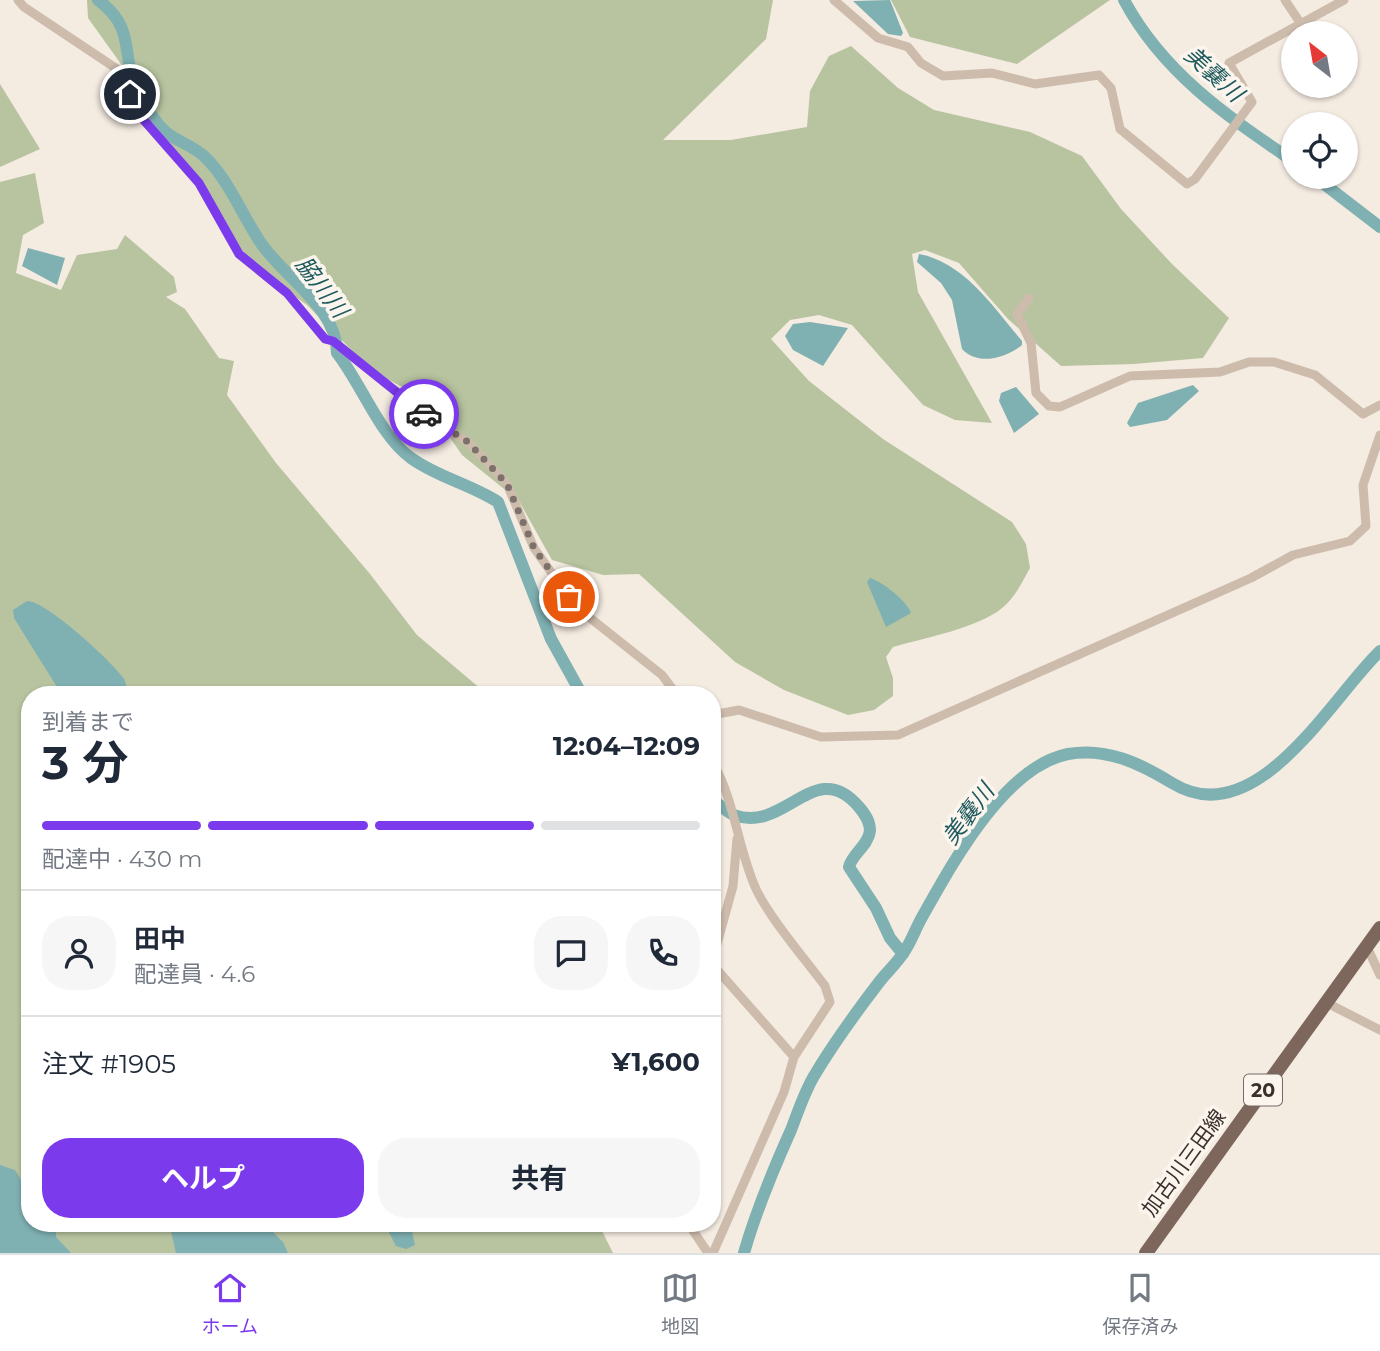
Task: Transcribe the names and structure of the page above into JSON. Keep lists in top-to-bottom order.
{
  "streets": {
    "main road": ["20", "加古川三田線"]
  },
  "water": ["美嚢川", "脇川川"],
  "north": "top left",
  "page": {
    "heading": ["3 分", "到着まで", "12:04–12:09"],
    "panel": [
      "田中",
      "配達員 · 4.6",
      "注文 #1905",
      "¥1,600"
    ],
    "bar": "配達中 · 430 m",
    "buttons": ["ヘルプ", "共有"],
    "tabs": ["ホーム", "地図", "保存済み"]
  }
}
